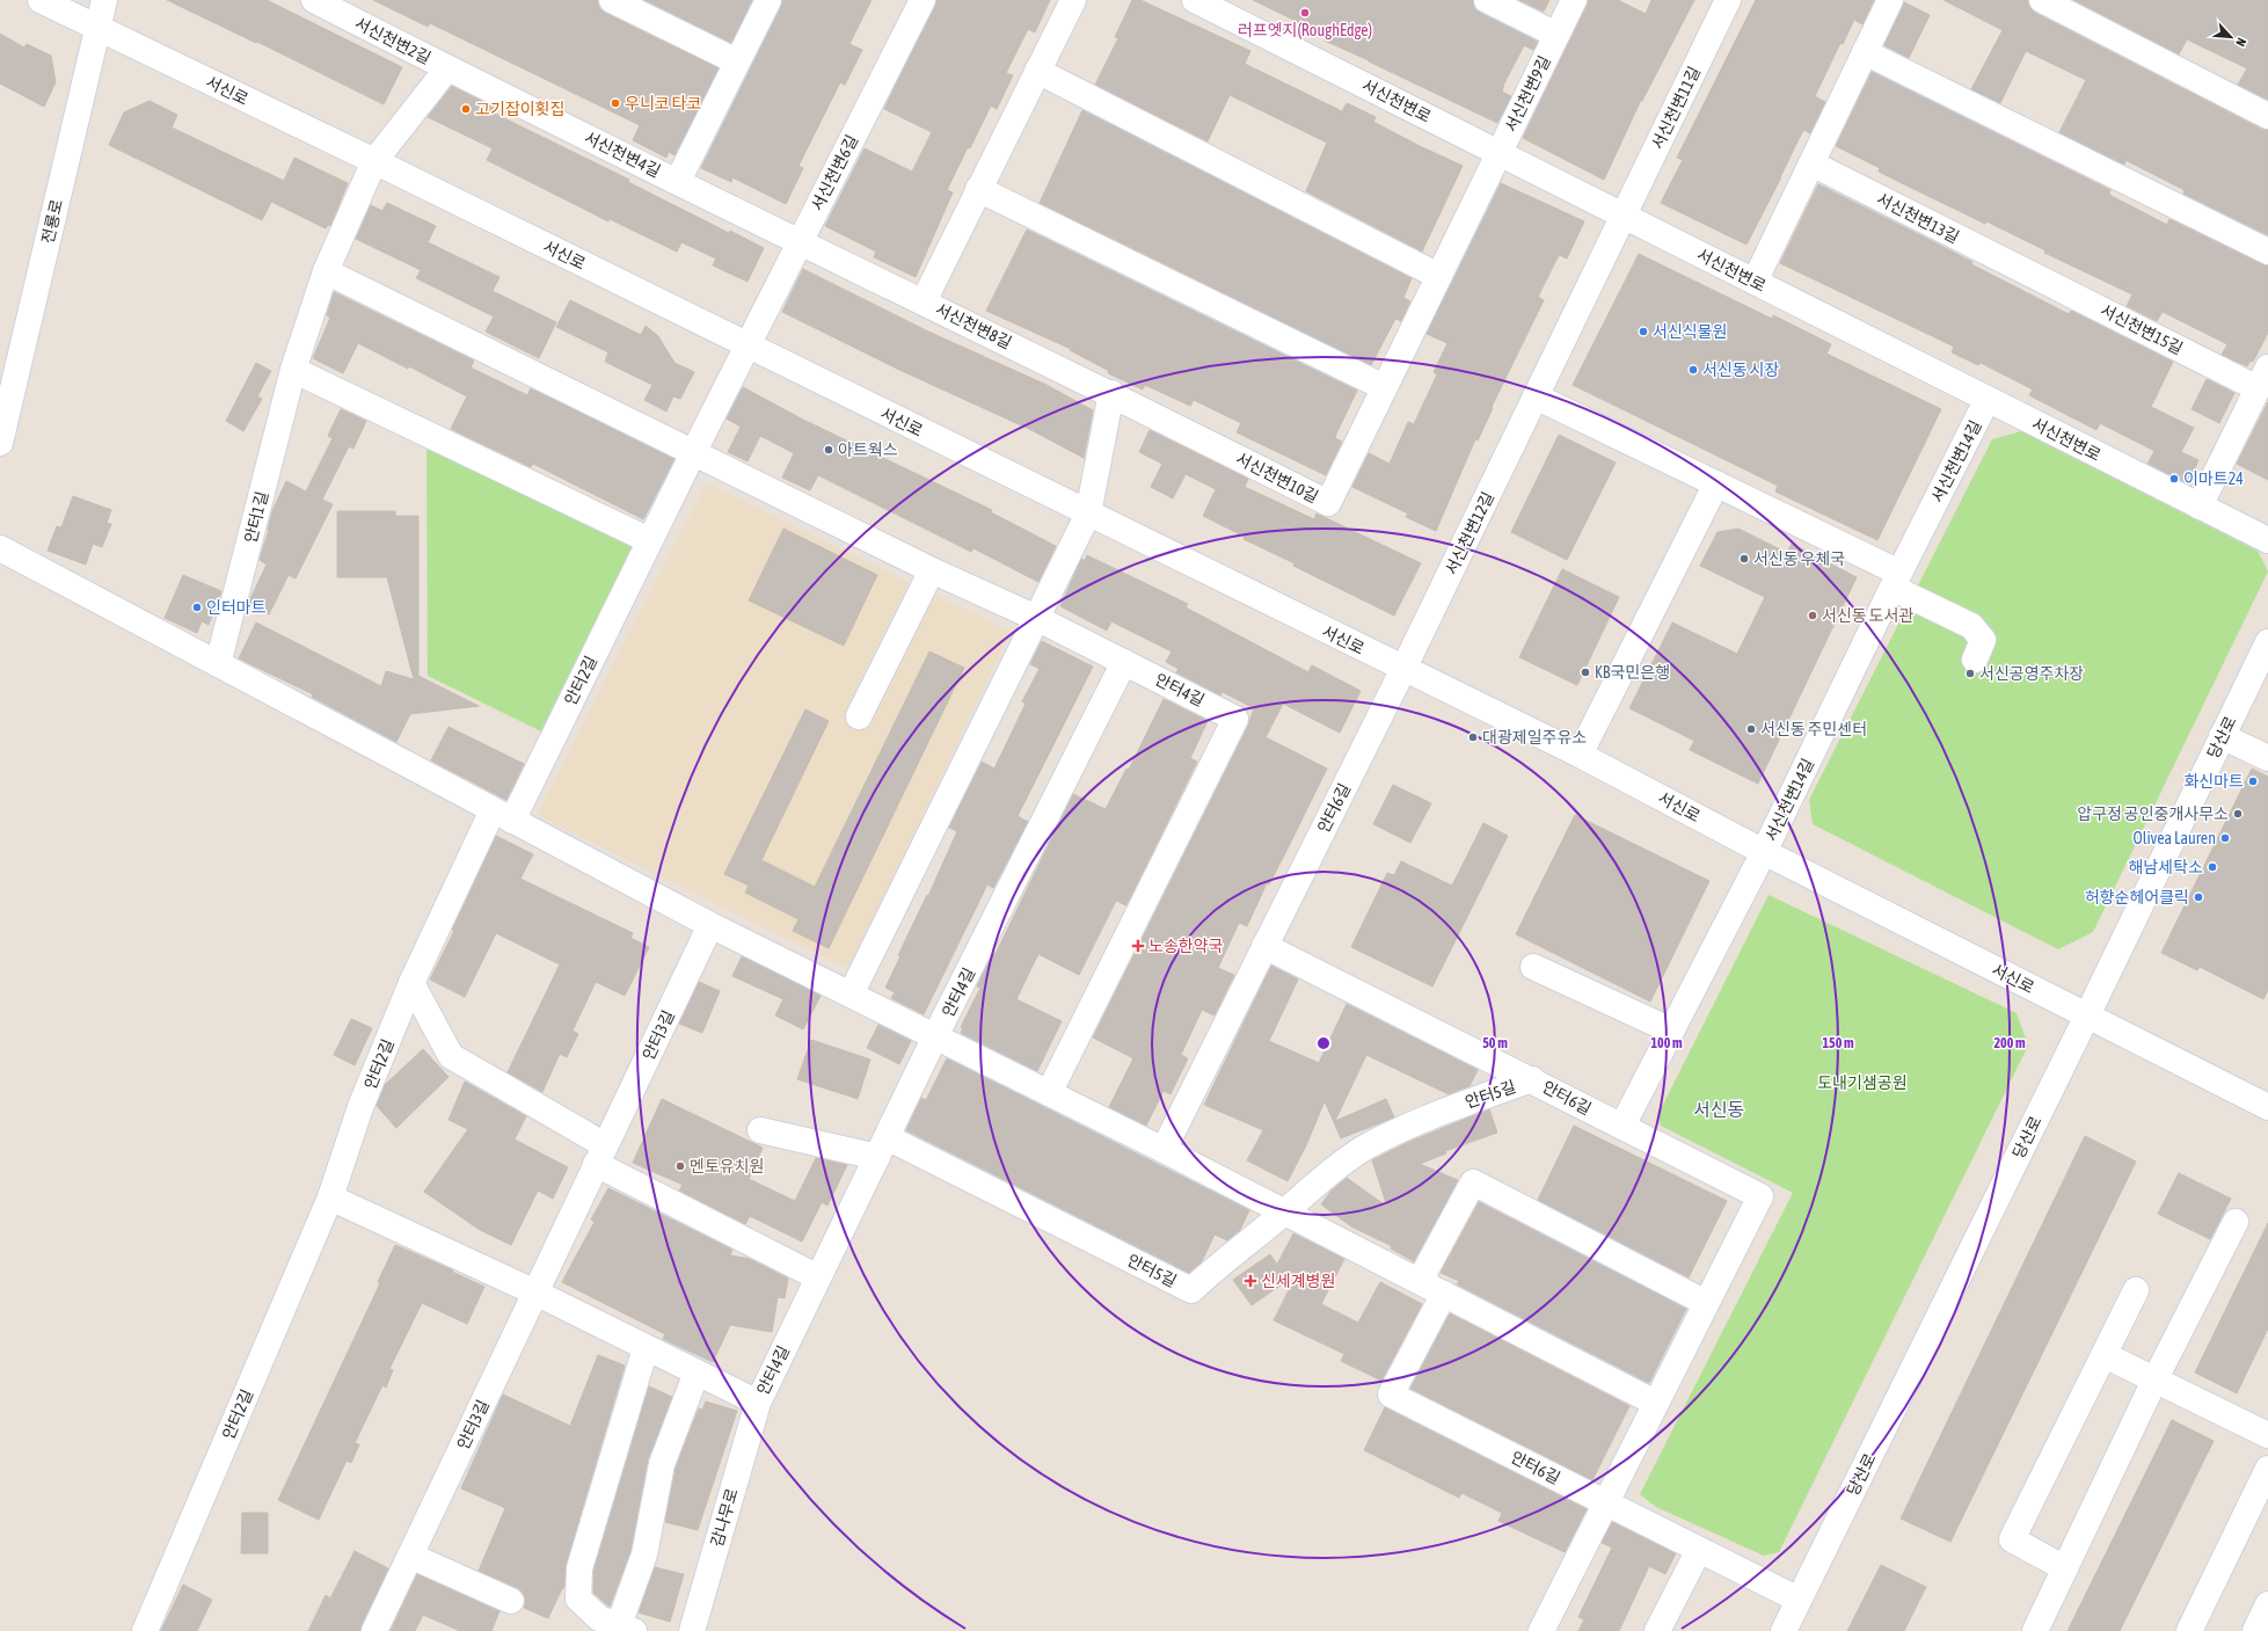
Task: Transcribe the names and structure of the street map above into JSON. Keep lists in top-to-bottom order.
{
  "streets": {
    "street": [
      "서신천변2길",
      "서신로",
      "서신천변9길",
      "서신천변로",
      "서신천변11길",
      "서신천변4길",
      "서신천변6길",
      "서신천변13길",
      "전룡로",
      "서신천변8길",
      "서신천변15길",
      "서신천변14길",
      "서신천변10길",
      "안터1길",
      "서신천변12길",
      "안터2길",
      "안터4길",
      "당산로",
      "안터6길",
      "안터3길",
      "안터5길",
      "감나무로"
    ]
  },
  "crossings": [
    ["서신천변2길", "서신천변4길"],
    ["서신천변2길", "안터1길"],
    ["서신로", "서신천변6길"],
    ["서신로", "전룡로"],
    ["서신로", "서신천변14길"],
    ["서신로", "안터1길"],
    ["서신로", "서신천변12길"],
    ["서신로", "안터2길"],
    ["서신로", "당산로"],
    ["서신로", "안터6길"],
    ["서신천변9길", "서신천변로"],
    ["서신천변9길", "서신천변10길"],
    ["서신천변로", "서신천변11길"],
    ["서신천변로", "서신천변15길"],
    ["서신천변로", "서신천변14길"],
    ["서신천변로", "서신천변10길"],
    ["서신천변로", "서신천변12길"],
    ["서신천변11길", "서신천변12길"],
    ["서신천변4길", "안터1길"],
    ["서신천변6길", "안터2길"],
    ["서신천변13길", "서신천변15길"],
    ["서신천변8길", "서신천변10길"],
    ["서신천변14길", "안터6길"],
    ["서신천변12길", "안터6길"],
    ["안터4길", "안터6길"],
    ["안터4길", "안터3길"],
    ["안터4길", "안터5길"],
    ["안터4길", "감나무로"],
    ["당산로", "안터6길"],
    ["안터6길", "안터5길"]
  ],
  "districts": ["서신동"],
  "parks": ["도내기샘공원"],
  "places": {
    "other": [
      "러프엣지(RoughEdge)",
      "우니코 타코",
      "고기잡이횟집",
      "서신식물원",
      "서신동 시장",
      "아트웍스",
      "이마트24",
      "서신동 우체국",
      "인터마트",
      "서신동 도서관",
      "KB국민은행",
      "서신공영주차장",
      "서신동 주민센터",
      "대광제일주유소",
      "화신마트",
      "압구정 공인중개사무소",
      "Olivea Lauren",
      "해남세탁소",
      "허향순헤어클릭",
      "멘토유치원"
    ],
    "health": ["노송한약국", "신세계병원"]
  },
  "north": "bottom right",
  "rings": [
    "50 m",
    "100 m",
    "150 m",
    "200 m"
  ]
}
